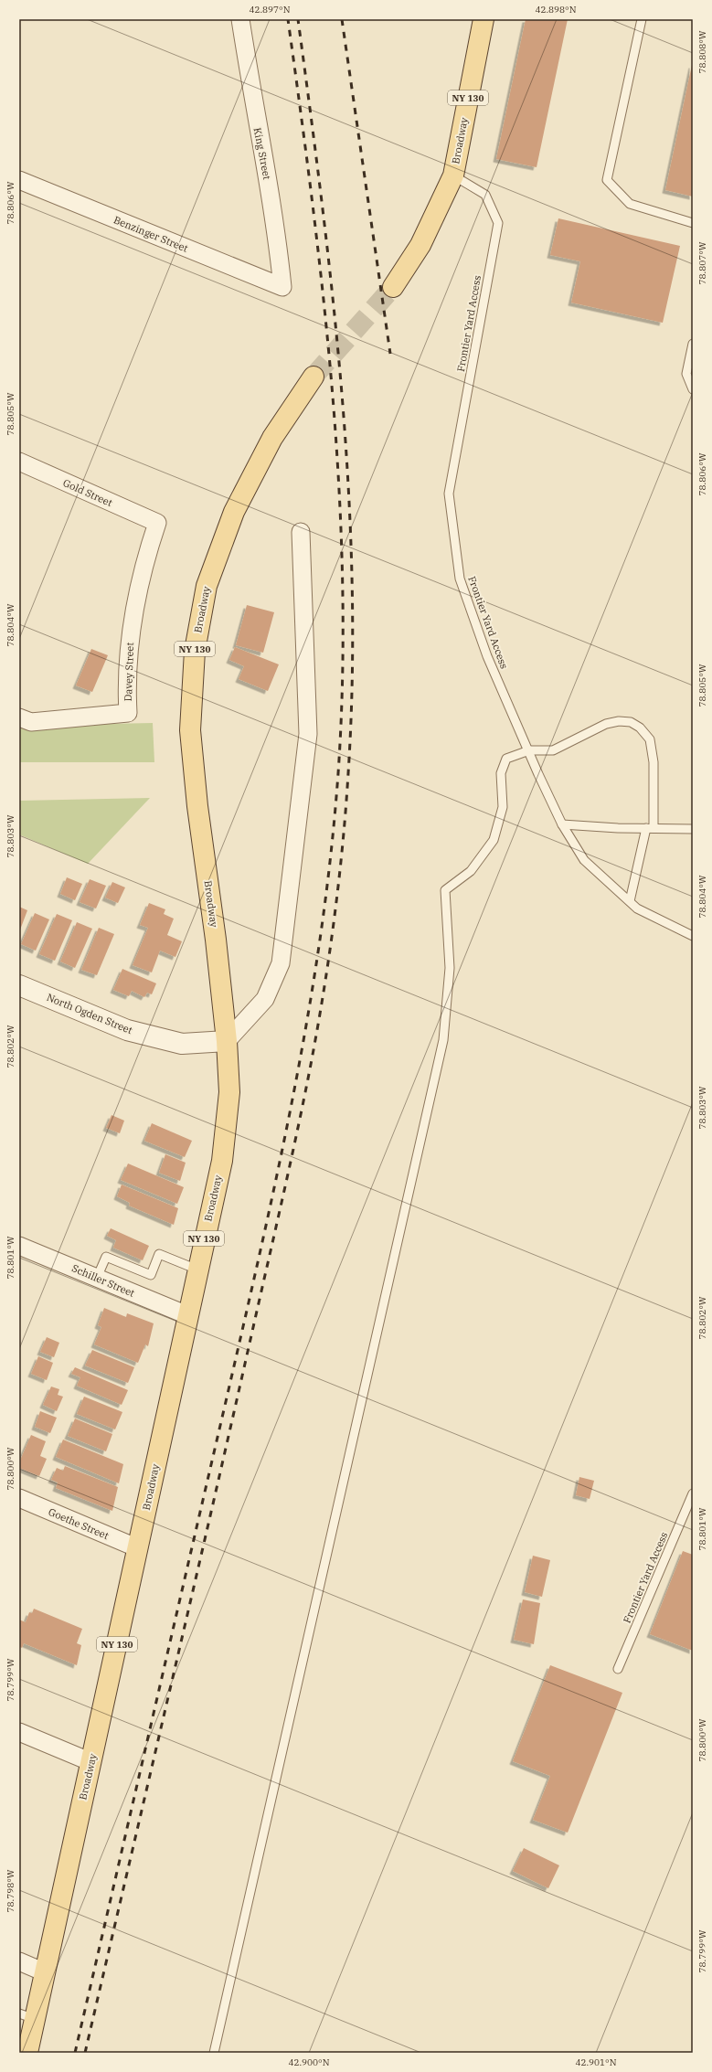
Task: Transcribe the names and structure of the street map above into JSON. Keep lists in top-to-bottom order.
{
  "streets": {
    "main road": ["NY 130", "Broadway"],
    "street": [
      "King Street",
      "Benzinger Street",
      "Gold Street",
      "Davey Street",
      "North Ogden Street",
      "Schiller Street",
      "Goethe Street"
    ],
    "lane": ["Frontier Yard Access"]
  },
  "crossings": [
    ["NY 130", "Broadway"],
    ["NY 130", "Frontier Yard Access"],
    ["Broadway", "Frontier Yard Access"],
    ["Broadway", "North Ogden Street"],
    ["Broadway", "Schiller Street"],
    ["Broadway", "Goethe Street"],
    ["King Street", "Benzinger Street"],
    ["Gold Street", "Davey Street"]
  ],
  "coordinates": [
    "42.897°N",
    "42.898°N",
    "78.808°W",
    "78.806°W",
    "78.807°W",
    "78.805°W",
    "78.804°W",
    "78.803°W",
    "78.802°W",
    "78.801°W",
    "78.800°W",
    "78.799°W",
    "78.798°W",
    "42.900°N",
    "42.901°N"
  ]
}
